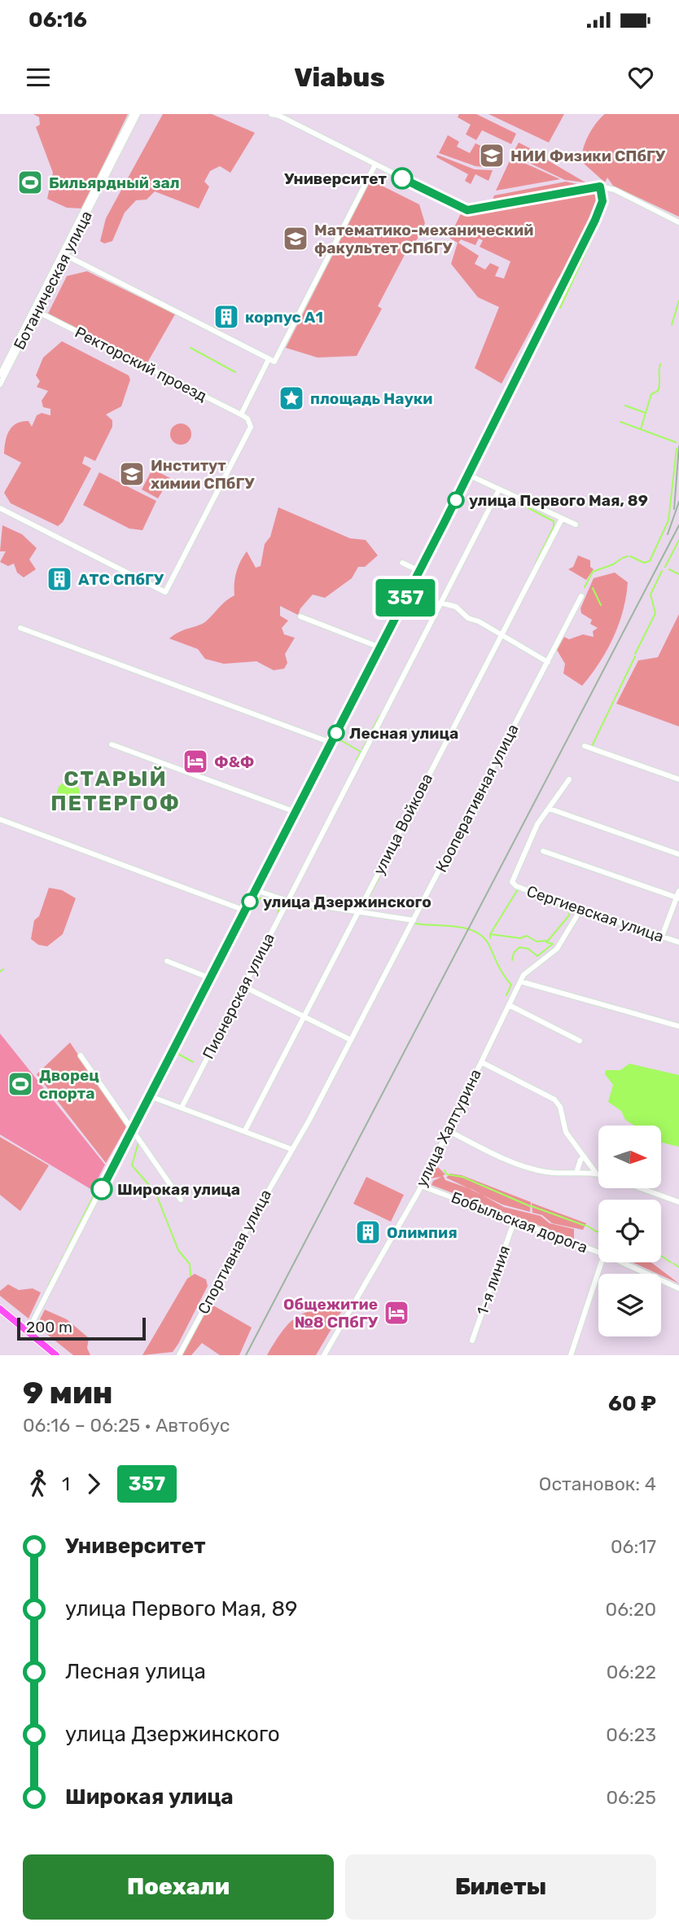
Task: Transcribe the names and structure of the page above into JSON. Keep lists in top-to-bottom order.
{
  "streets": {
    "street": [
      "Ботаническая улица",
      "Ректорский проезд",
      "Кооперативная улица",
      "улица Войкова",
      "Сергиевская улица",
      "Пионерская улица",
      "улица Халтурина",
      "Бобыльская дорога",
      "Спортивная улица",
      "1-я линия"
    ]
  },
  "crossings": [
    ["Ботаническая улица", "Ректорский проезд"],
    ["Кооперативная улица", "Спортивная улица"],
    ["Сергиевская улица", "улица Халтурина"],
    ["улица Халтурина", "Бобыльская дорога"],
    ["Бобыльская дорога", "1-я линия"]
  ],
  "districts": ["СТАРЫЙ ПЕТЕРГОФ"],
  "places": {
    "school or university": ["НИИ Физики СПбГУ", "Математико-механический факультет СПбГУ", "Институт химии СПбГУ"],
    "other": [
      "Университет",
      "улица Первого Мая, 89",
      "Лесная улица",
      "улица Дзержинского",
      "Широкая улица"
    ],
    "sports": ["Бильярдный зал", "Дворец спорта"],
    "building": ["корпус А1", "АТС СПбГУ", "Олимпия"],
    "place": ["площадь Науки"],
    "hotel": ["Ф&Ф", "Общежитие №8 СПбГУ"]
  },
  "lines": ["bus line 357"],
  "scale_bar": "200 m",
  "north": "right",
  "page": {
    "status": "06:16",
    "header": "Viabus",
    "on_map": "357",
    "scale": "200 m",
    "heading": ["9 мин", "06:16 – 06:25 · Автобус", "60 ₽"],
    "legs": ["1", "357", "Остановок: 4"],
    "list": [
      {
        "name": "Университет",
        "value": "06:17"
      },
      {
        "name": "улица Первого Мая, 89",
        "value": "06:20"
      },
      {
        "name": "Лесная улица",
        "value": "06:22"
      },
      {
        "name": "улица Дзержинского",
        "value": "06:23"
      },
      {
        "name": "Широкая улица",
        "value": "06:25"
      }
    ],
    "buttons": ["Поехали", "Билеты"]
  }
}
